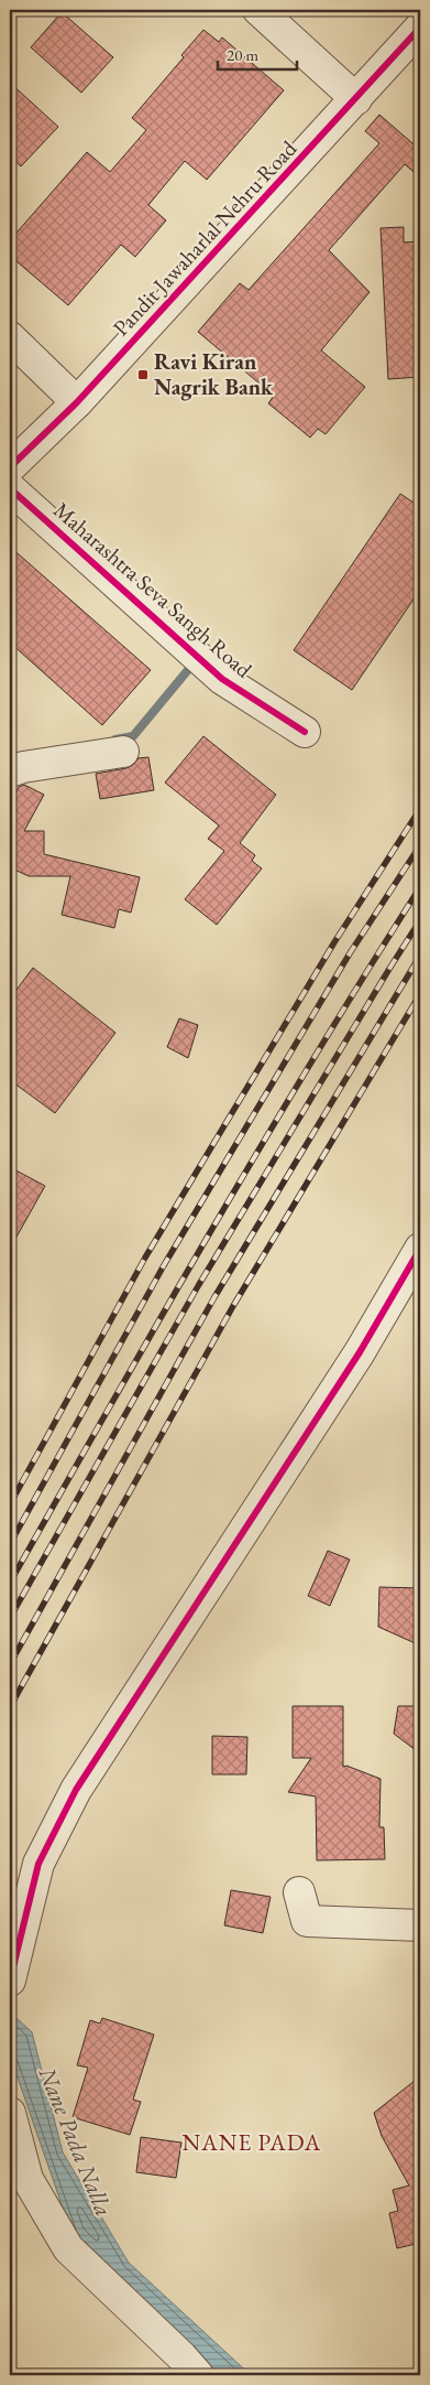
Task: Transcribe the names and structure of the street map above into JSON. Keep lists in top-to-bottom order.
{
  "streets": {
    "street": ["Pandit Jawaharlal Nehru Road", "Maharashtra Seva Sangh Road"]
  },
  "districts": ["NANE PADA"],
  "water": ["Nane Pada Nalla"],
  "places": {
    "transit": ["Ravi Kiran Nagrik Bank"]
  },
  "scale_bar": "20 m"
}
